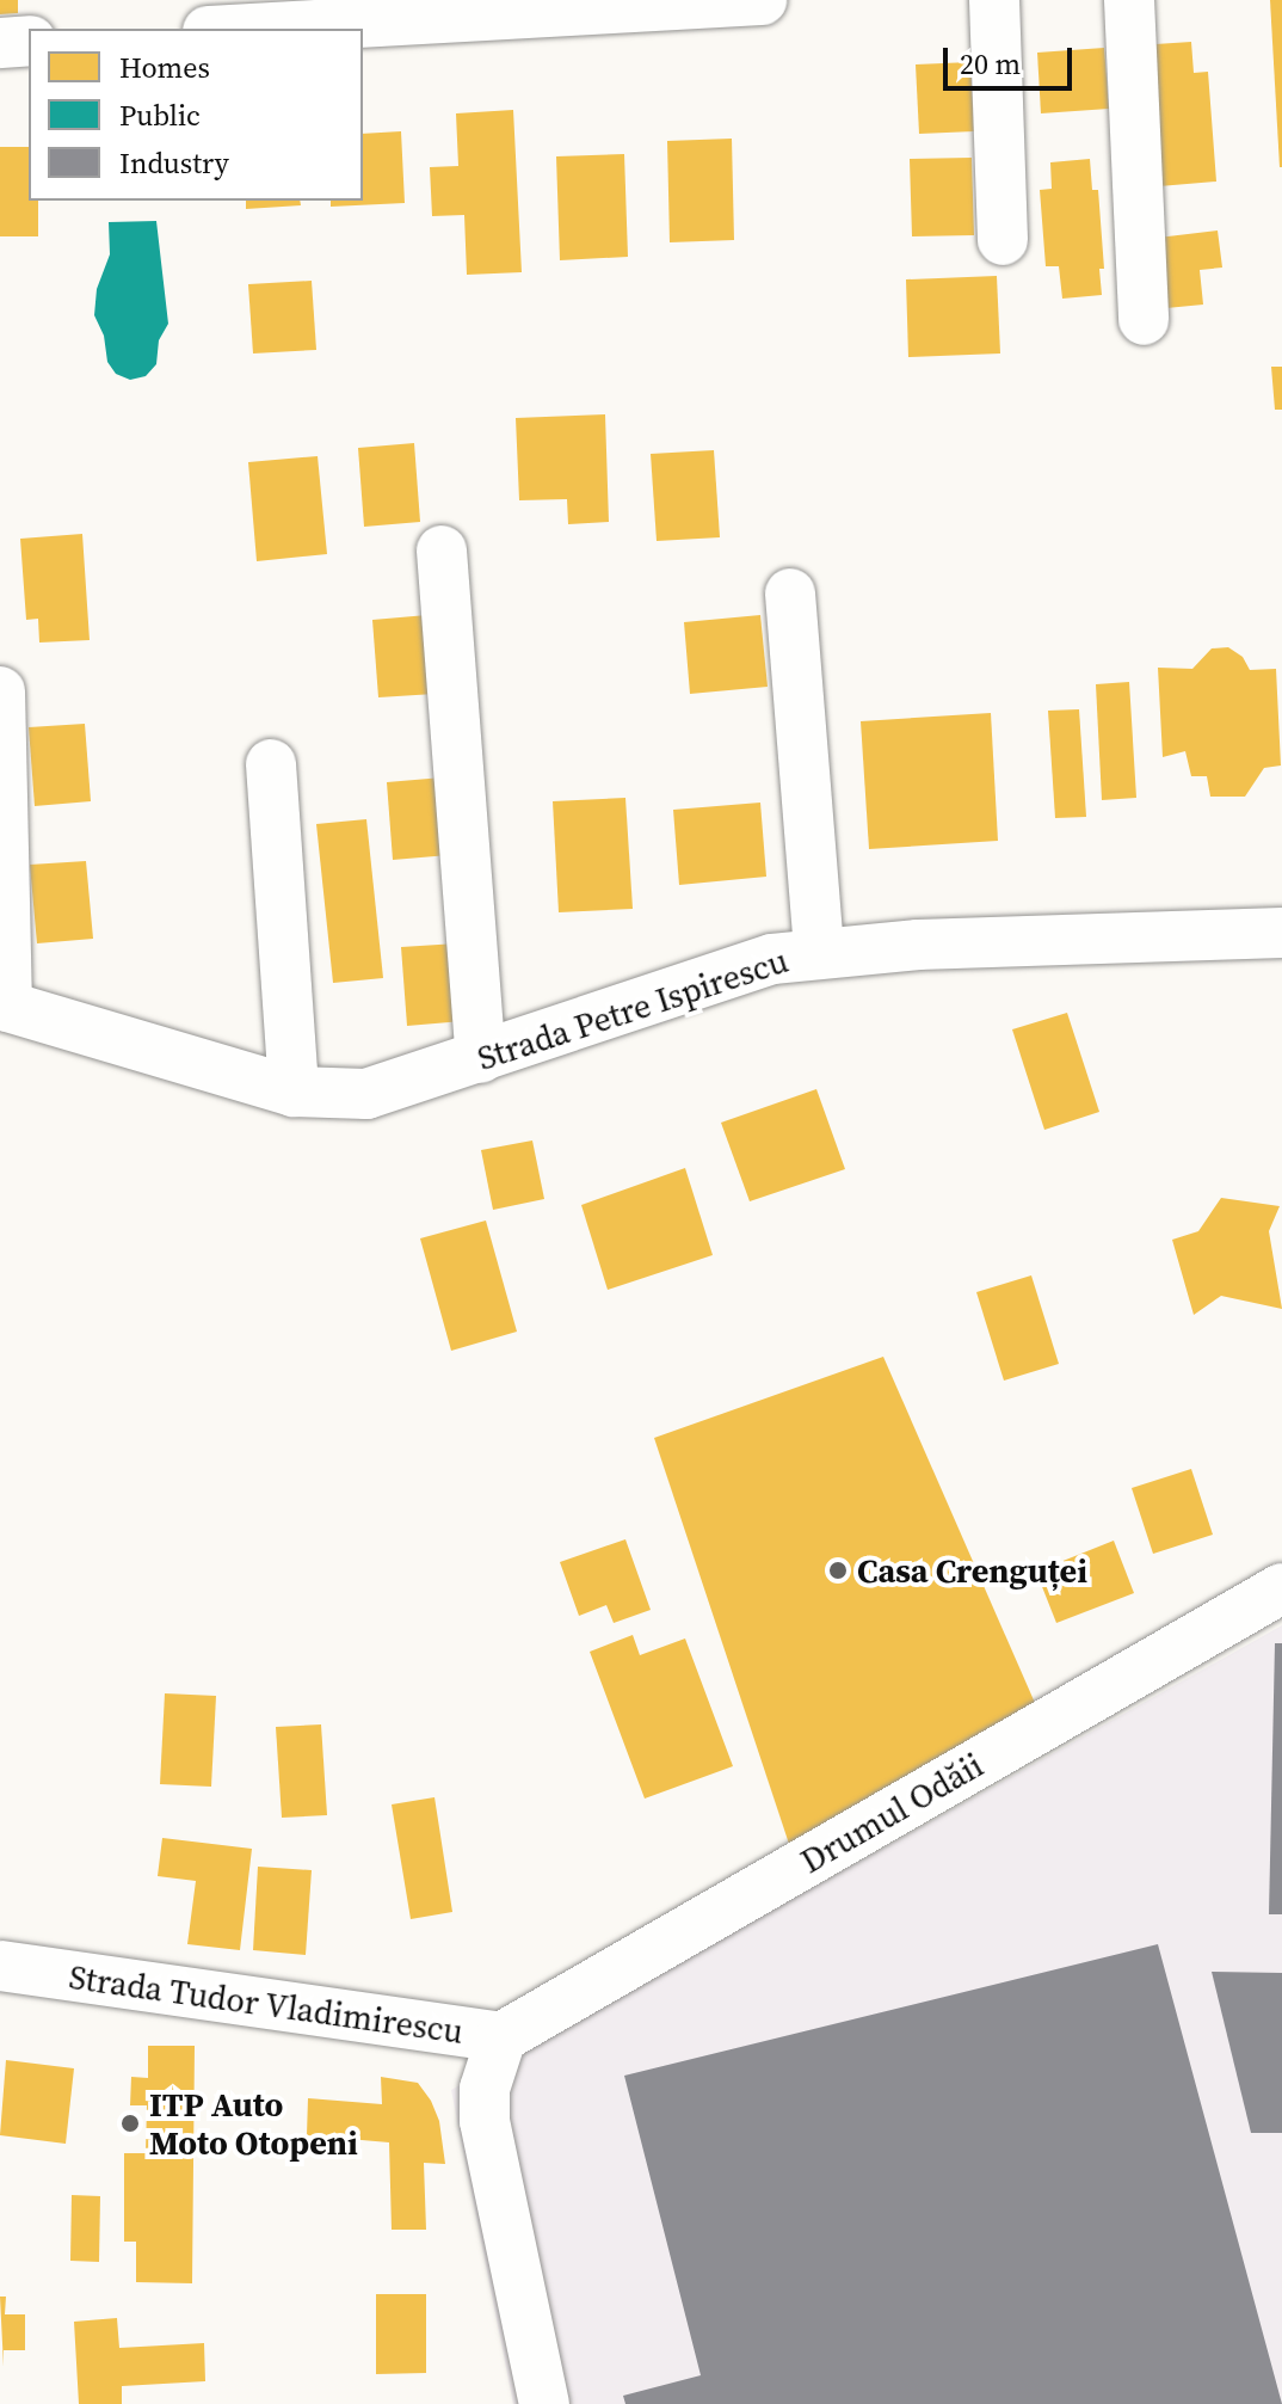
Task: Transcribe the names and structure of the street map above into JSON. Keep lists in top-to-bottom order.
{
  "streets": {
    "street": ["Strada Petre Ispirescu", "Drumul Odăii", "Strada Tudor Vladimirescu"]
  },
  "crossings": [
    ["Drumul Odăii", "Strada Tudor Vladimirescu"]
  ],
  "places": ["Casa Crenguței", "ITP Auto Moto Otopeni"],
  "legend": ["Homes", "Public", "Industry"],
  "scale_bar": "20 m"
}
